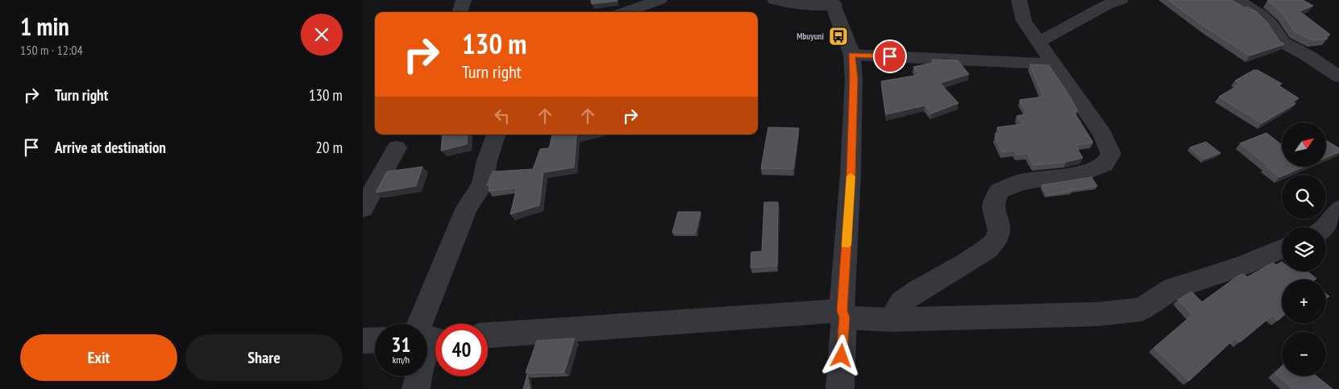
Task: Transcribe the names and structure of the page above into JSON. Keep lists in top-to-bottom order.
{
  "places": {
    "bus stop": ["Mbuyuni"]
  },
  "north": "top right",
  "page": {
    "heading": ["1 min", "150 m · 12:04"],
    "turn": ["130 m", "Turn right"],
    "list": [
      {
        "name": "Turn right",
        "value": "130 m"
      },
      {
        "name": "Arrive at destination",
        "value": "20 m"
      }
    ],
    "map_buttons": ["+", "−"],
    "speed": "31 km/h",
    "limit": "40",
    "buttons": ["Exit", "Share"]
  }
}
